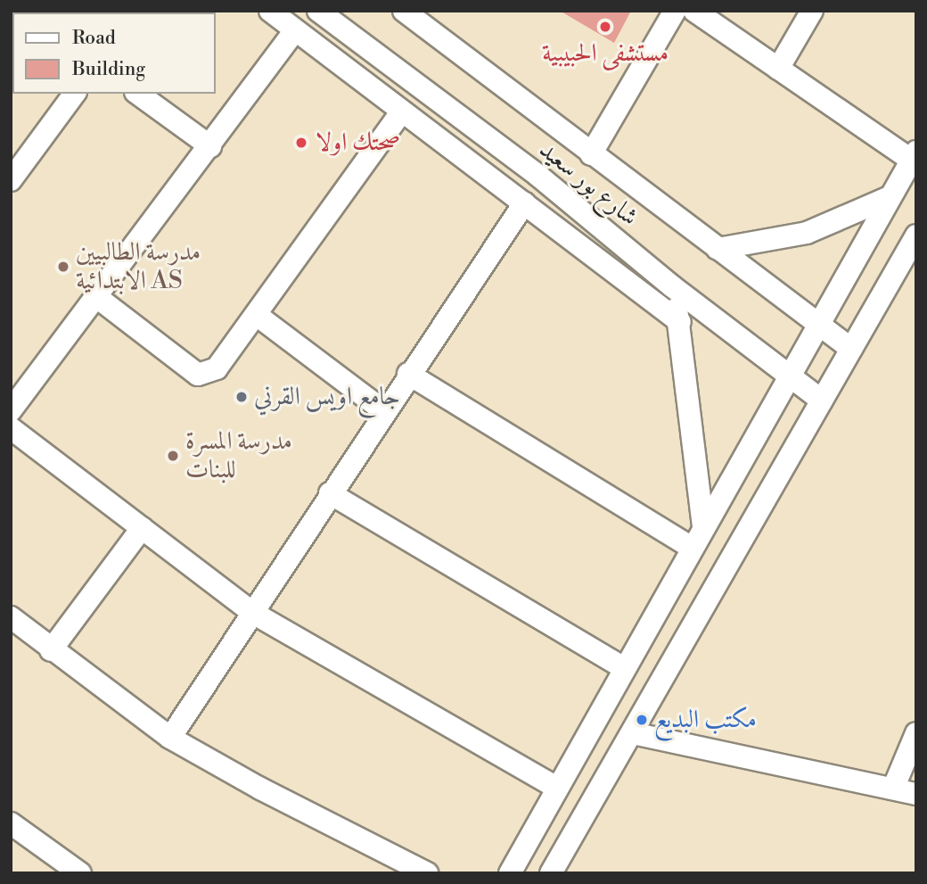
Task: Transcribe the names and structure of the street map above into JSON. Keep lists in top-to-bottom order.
{
  "streets": {
    "street": ["شارع بور سعيد"]
  },
  "places": [
    "مستشفى الحبيبية",
    "صحتك اولا",
    "مدرسة الطالبيين الابتدائية AS",
    "جامع اويس القرني",
    "مدرسة المسرة للبنات",
    "مكتب البديع"
  ],
  "legend": ["Road", "Building"]
}
